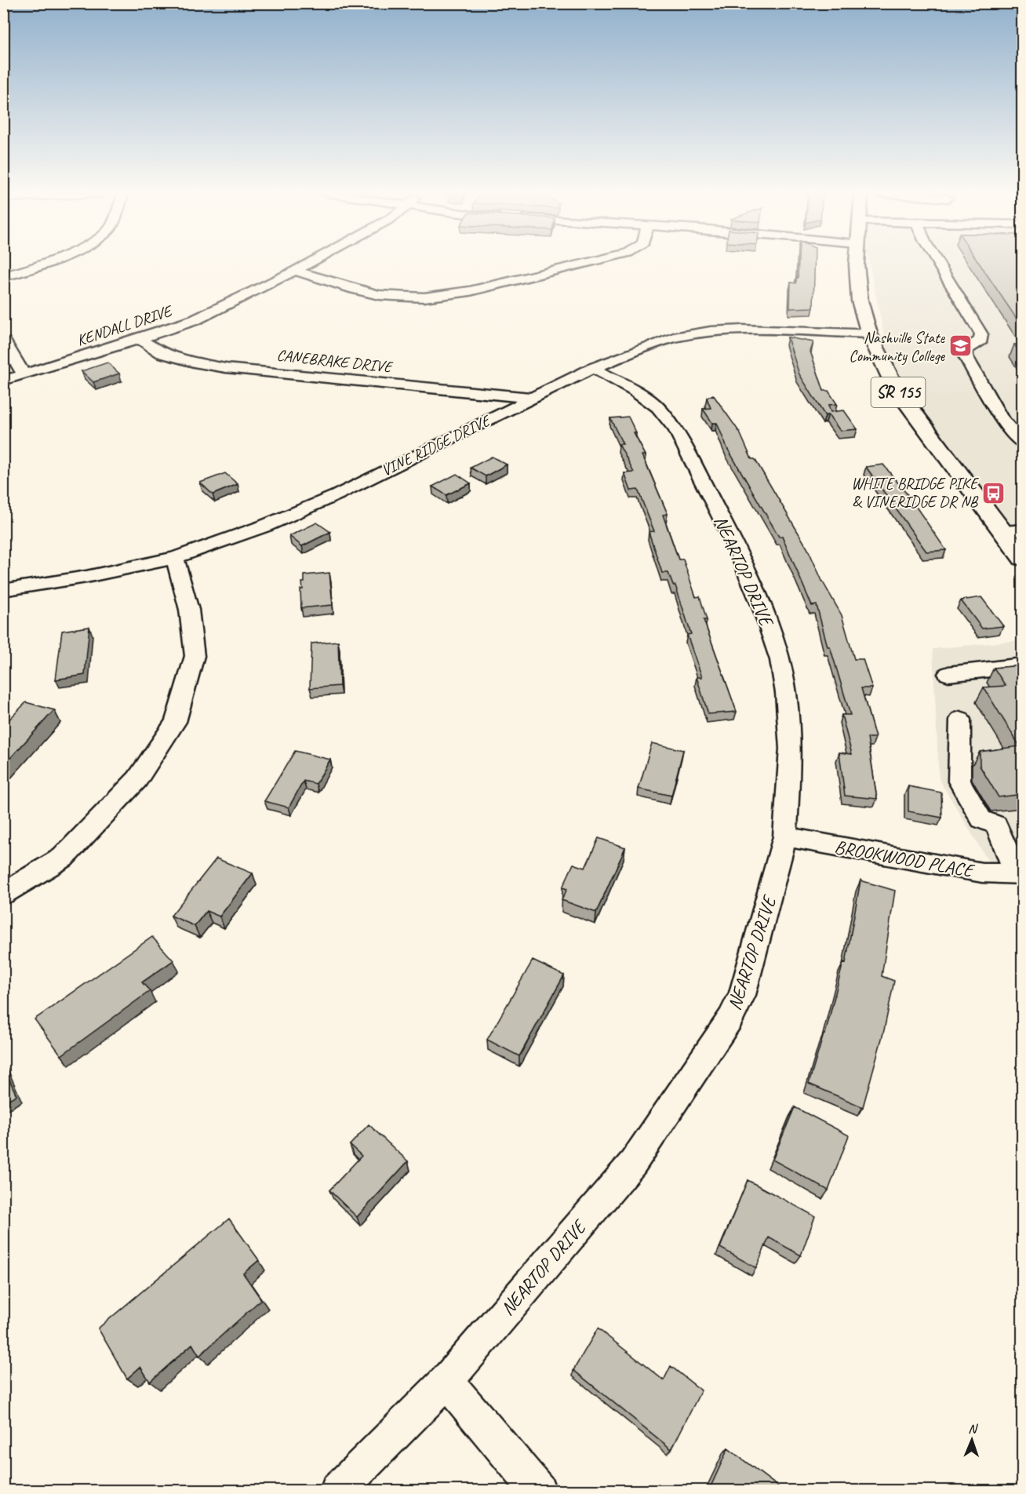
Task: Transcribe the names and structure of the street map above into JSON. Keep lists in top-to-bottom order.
{
  "streets": {
    "main road": ["SR 155"],
    "street": [
      "KENDALL DRIVE",
      "CANEBRAKE DRIVE",
      "VINE RIDGE DRIVE",
      "NEARTOP DRIVE",
      "BROOKWOOD PLACE"
    ]
  },
  "crossings": [
    ["KENDALL DRIVE", "CANEBRAKE DRIVE"],
    ["CANEBRAKE DRIVE", "VINE RIDGE DRIVE"],
    ["SR 155", "VINE RIDGE DRIVE"],
    ["VINE RIDGE DRIVE", "NEARTOP DRIVE"],
    ["NEARTOP DRIVE", "BROOKWOOD PLACE"]
  ],
  "places": {
    "school or university": ["Nashville State Community College"],
    "bus stop": ["WHITE BRIDGE PIKE & VINERIDGE DR NB"]
  },
  "north": "top"
}
